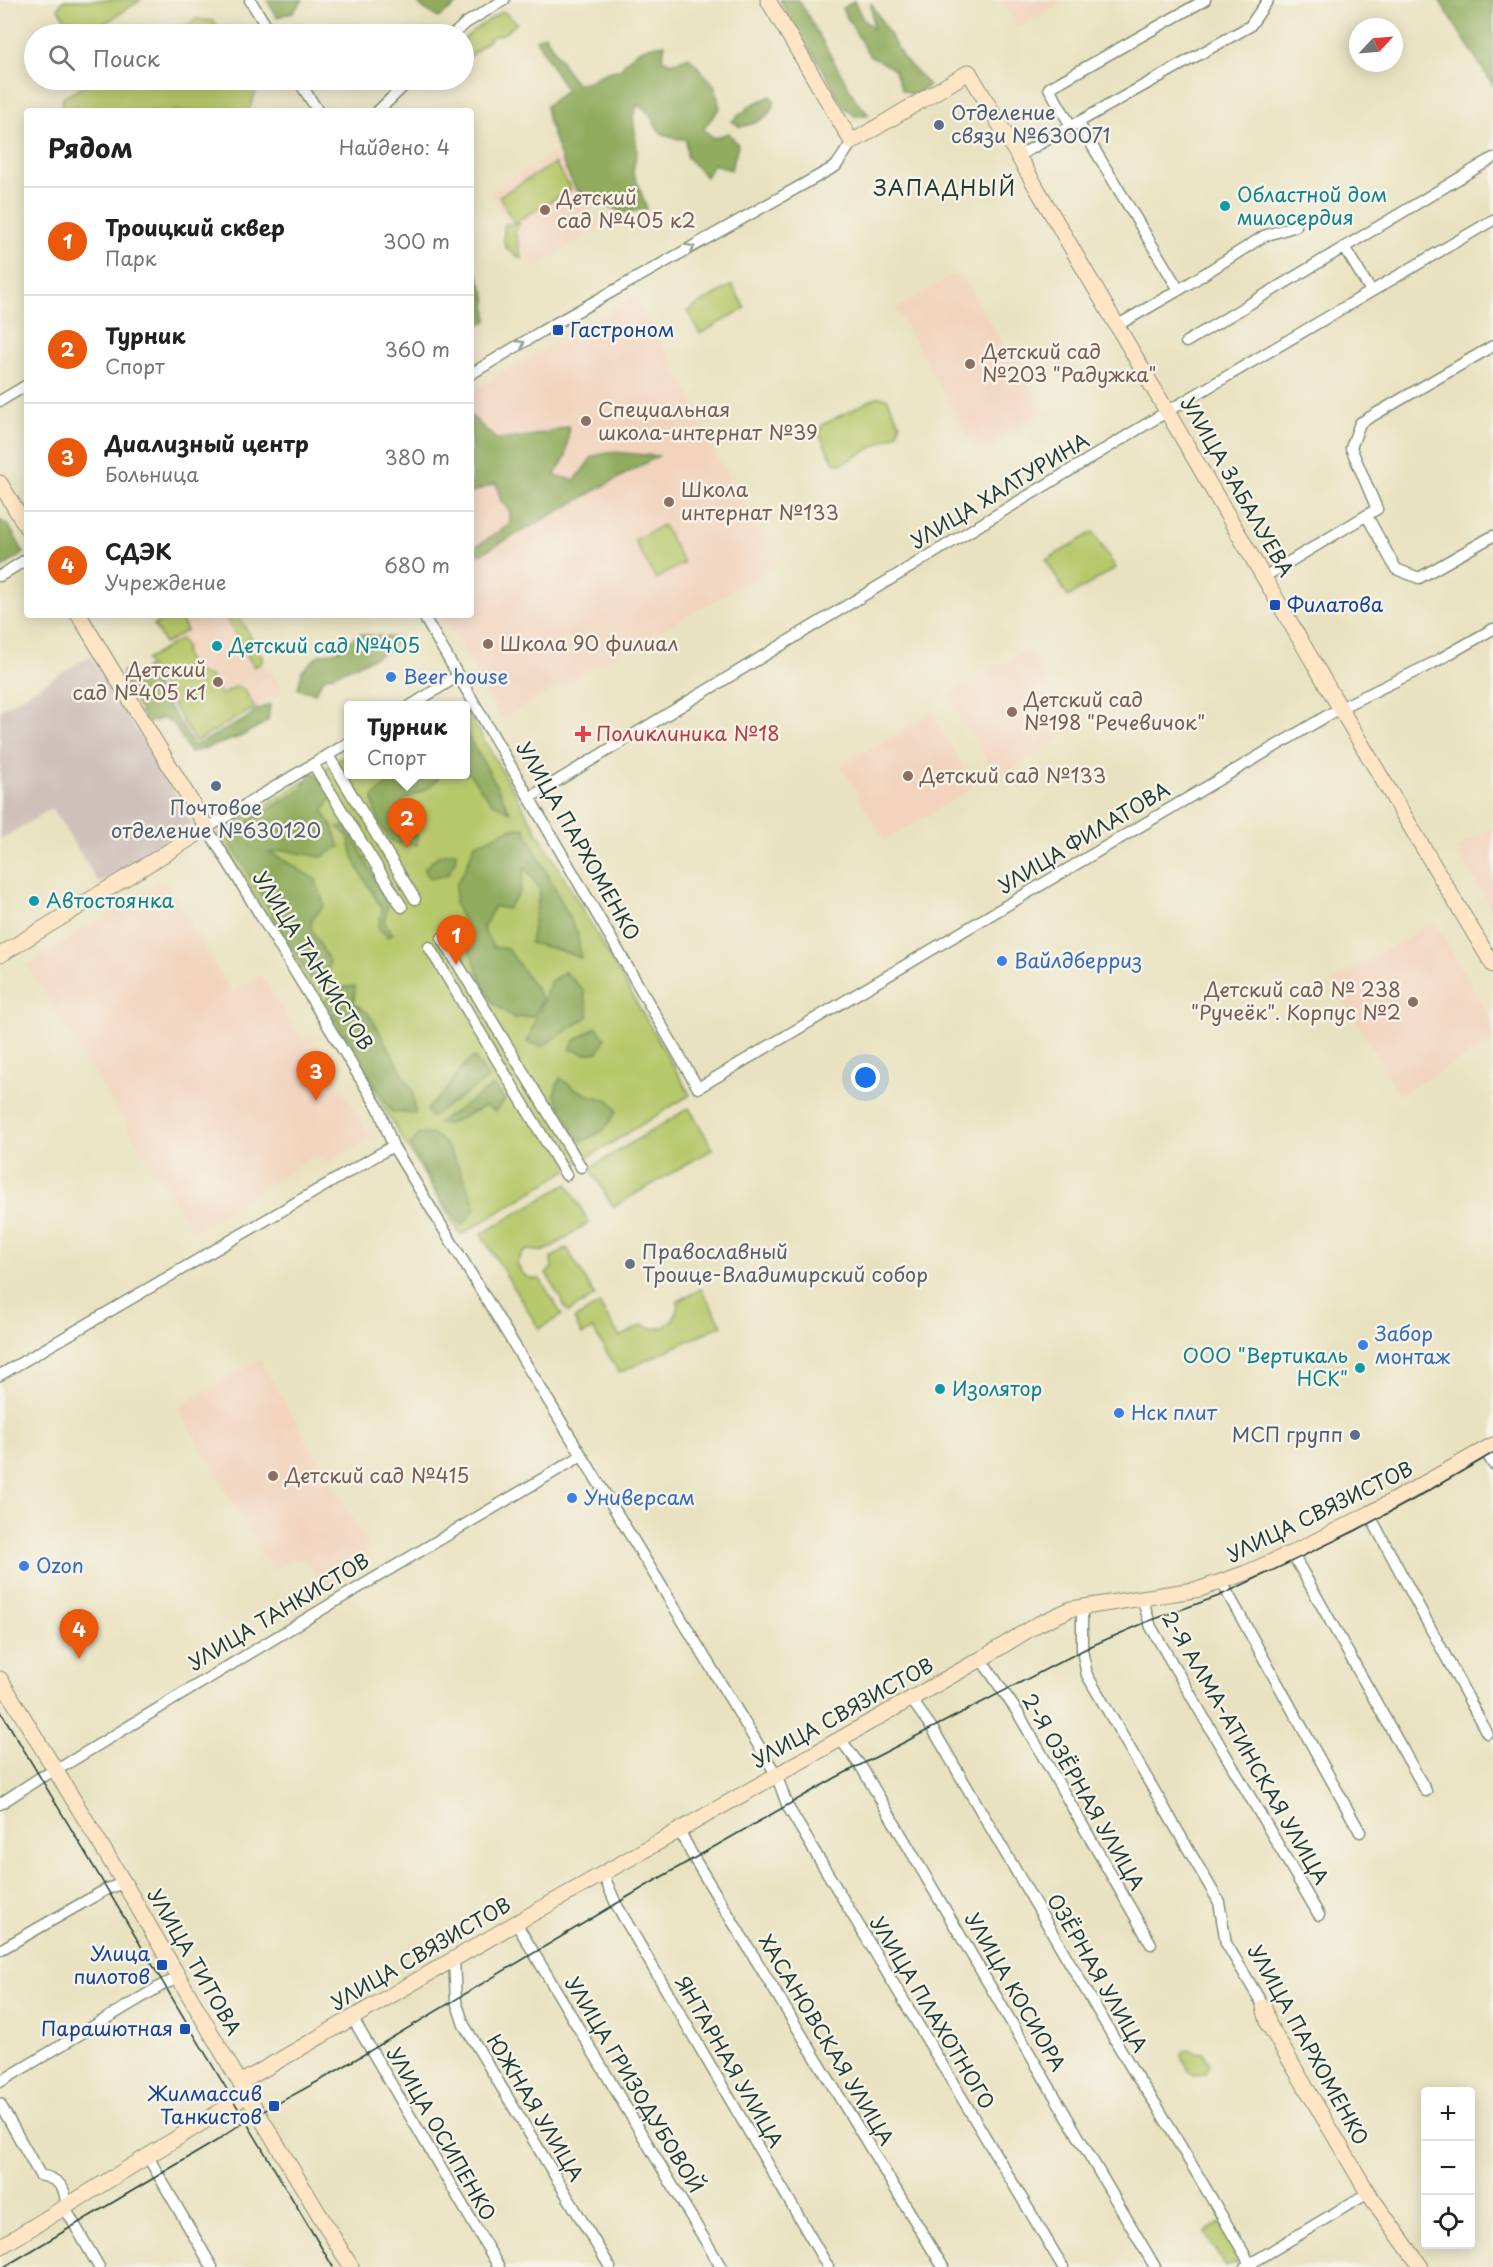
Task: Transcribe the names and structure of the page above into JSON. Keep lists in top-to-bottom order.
{
  "streets": {
    "street": [
      "УЛИЦА ЗАБАЛУЕВА",
      "УЛИЦА ХАЛТУРИНА",
      "УЛИЦА ФИЛАТОВА",
      "УЛИЦА ПАРХОМЕНКО",
      "УЛИЦА ТАНКИСТОВ",
      "УЛИЦА СВЯЗИСТОВ",
      "2-Я АЛМА-АТИНСКАЯ УЛИЦА",
      "2-Я ОЗЁРНАЯ УЛИЦА",
      "УЛИЦА ТИТОВА",
      "ОЗЁРНАЯ УЛИЦА",
      "УЛИЦА КОСИОРА",
      "УЛИЦА ПЛАХОТНОГО",
      "ХАСАНОВСКАЯ УЛИЦА",
      "ЯНТАРНАЯ УЛИЦА",
      "УЛИЦА ГРИЗОДУБОВОЙ",
      "ЮЖНАЯ УЛИЦА",
      "УЛИЦА ОСИПЕНКО"
    ]
  },
  "crossings": [
    ["УЛИЦА ЗАБАЛУЕВА", "УЛИЦА ХАЛТУРИНА"],
    ["УЛИЦА ЗАБАЛУЕВА", "УЛИЦА ФИЛАТОВА"],
    ["УЛИЦА ХАЛТУРИНА", "УЛИЦА ПАРХОМЕНКО"],
    ["УЛИЦА ФИЛАТОВА", "УЛИЦА ПАРХОМЕНКО"],
    ["УЛИЦА ПАРХОМЕНКО", "УЛИЦА СВЯЗИСТОВ"],
    ["УЛИЦА ТАНКИСТОВ", "УЛИЦА СВЯЗИСТОВ"],
    ["УЛИЦА ТАНКИСТОВ", "УЛИЦА ТИТОВА"],
    ["УЛИЦА ТАНКИСТОВ", "УЛИЦА ПЛАХОТНОГО"],
    ["УЛИЦА СВЯЗИСТОВ", "2-Я АЛМА-АТИНСКАЯ УЛИЦА"],
    ["УЛИЦА СВЯЗИСТОВ", "2-Я ОЗЁРНАЯ УЛИЦА"],
    ["УЛИЦА СВЯЗИСТОВ", "УЛИЦА ТИТОВА"],
    ["УЛИЦА СВЯЗИСТОВ", "ОЗЁРНАЯ УЛИЦА"],
    ["УЛИЦА СВЯЗИСТОВ", "УЛИЦА КОСИОРА"],
    ["УЛИЦА СВЯЗИСТОВ", "УЛИЦА ПЛАХОТНОГО"],
    ["УЛИЦА СВЯЗИСТОВ", "ХАСАНОВСКАЯ УЛИЦА"],
    ["УЛИЦА СВЯЗИСТОВ", "ЯНТАРНАЯ УЛИЦА"],
    ["УЛИЦА СВЯЗИСТОВ", "УЛИЦА ГРИЗОДУБОВОЙ"],
    ["УЛИЦА СВЯЗИСТОВ", "ЮЖНАЯ УЛИЦА"],
    ["УЛИЦА СВЯЗИСТОВ", "УЛИЦА ОСИПЕНКО"]
  ],
  "districts": ["ЗАПАДНЫЙ"],
  "places": {
    "other": [
      "Отделение связи №630071",
      "Областной дом милосердия",
      "Детский сад №405 к2",
      "Детский сад №203 \"Радужка\"",
      "Специальная школа-интернат №39",
      "Школа интернат №133",
      "Школа 90 филиал",
      "Детский сад №405",
      "Beer house",
      "Детский сад №405 к1",
      "Детский сад №198 \"Речевичок\"",
      "Детский сад №133",
      "Почтовое отделение №630120",
      "Автостоянка",
      "Вайлдберриз",
      "Детский сад № 238 \"Ручеёк\". Корпус №2",
      "Православный Троице-Владимирский собор",
      "Забор монтаж",
      "ООО \"Вертикаль НСК\"",
      "Изолятор",
      "Нск плит",
      "МСП групп",
      "Детский сад №415",
      "Универсам",
      "Ozon"
    ],
    "transit": [
      "Гастроном",
      "Филатова",
      "Улица пилотов",
      "Парашютная",
      "Жилмассив Танкистов"
    ],
    "health": ["Поликлиника №18"]
  },
  "north": "top right",
  "page": {
    "search": "Поиск",
    "heading": ["Рядом", "Найдено: 4"],
    "list": [
      {
        "mark": "1",
        "name": "Троицкий сквер",
        "note": "Парк",
        "value": "300 m"
      },
      {
        "mark": "2",
        "name": "Турник",
        "note": "Спорт",
        "value": "360 m"
      },
      {
        "mark": "3",
        "name": "Диализный центр",
        "note": "Больница",
        "value": "380 m"
      },
      {
        "mark": "4",
        "name": "СДЭК",
        "note": "Учреждение",
        "value": "680 m"
      }
    ],
    "popup": ["Турник", "Спорт"],
    "pins": [
      "2",
      "1",
      "3",
      "4"
    ],
    "map_buttons": ["+", "−"]
  }
}
